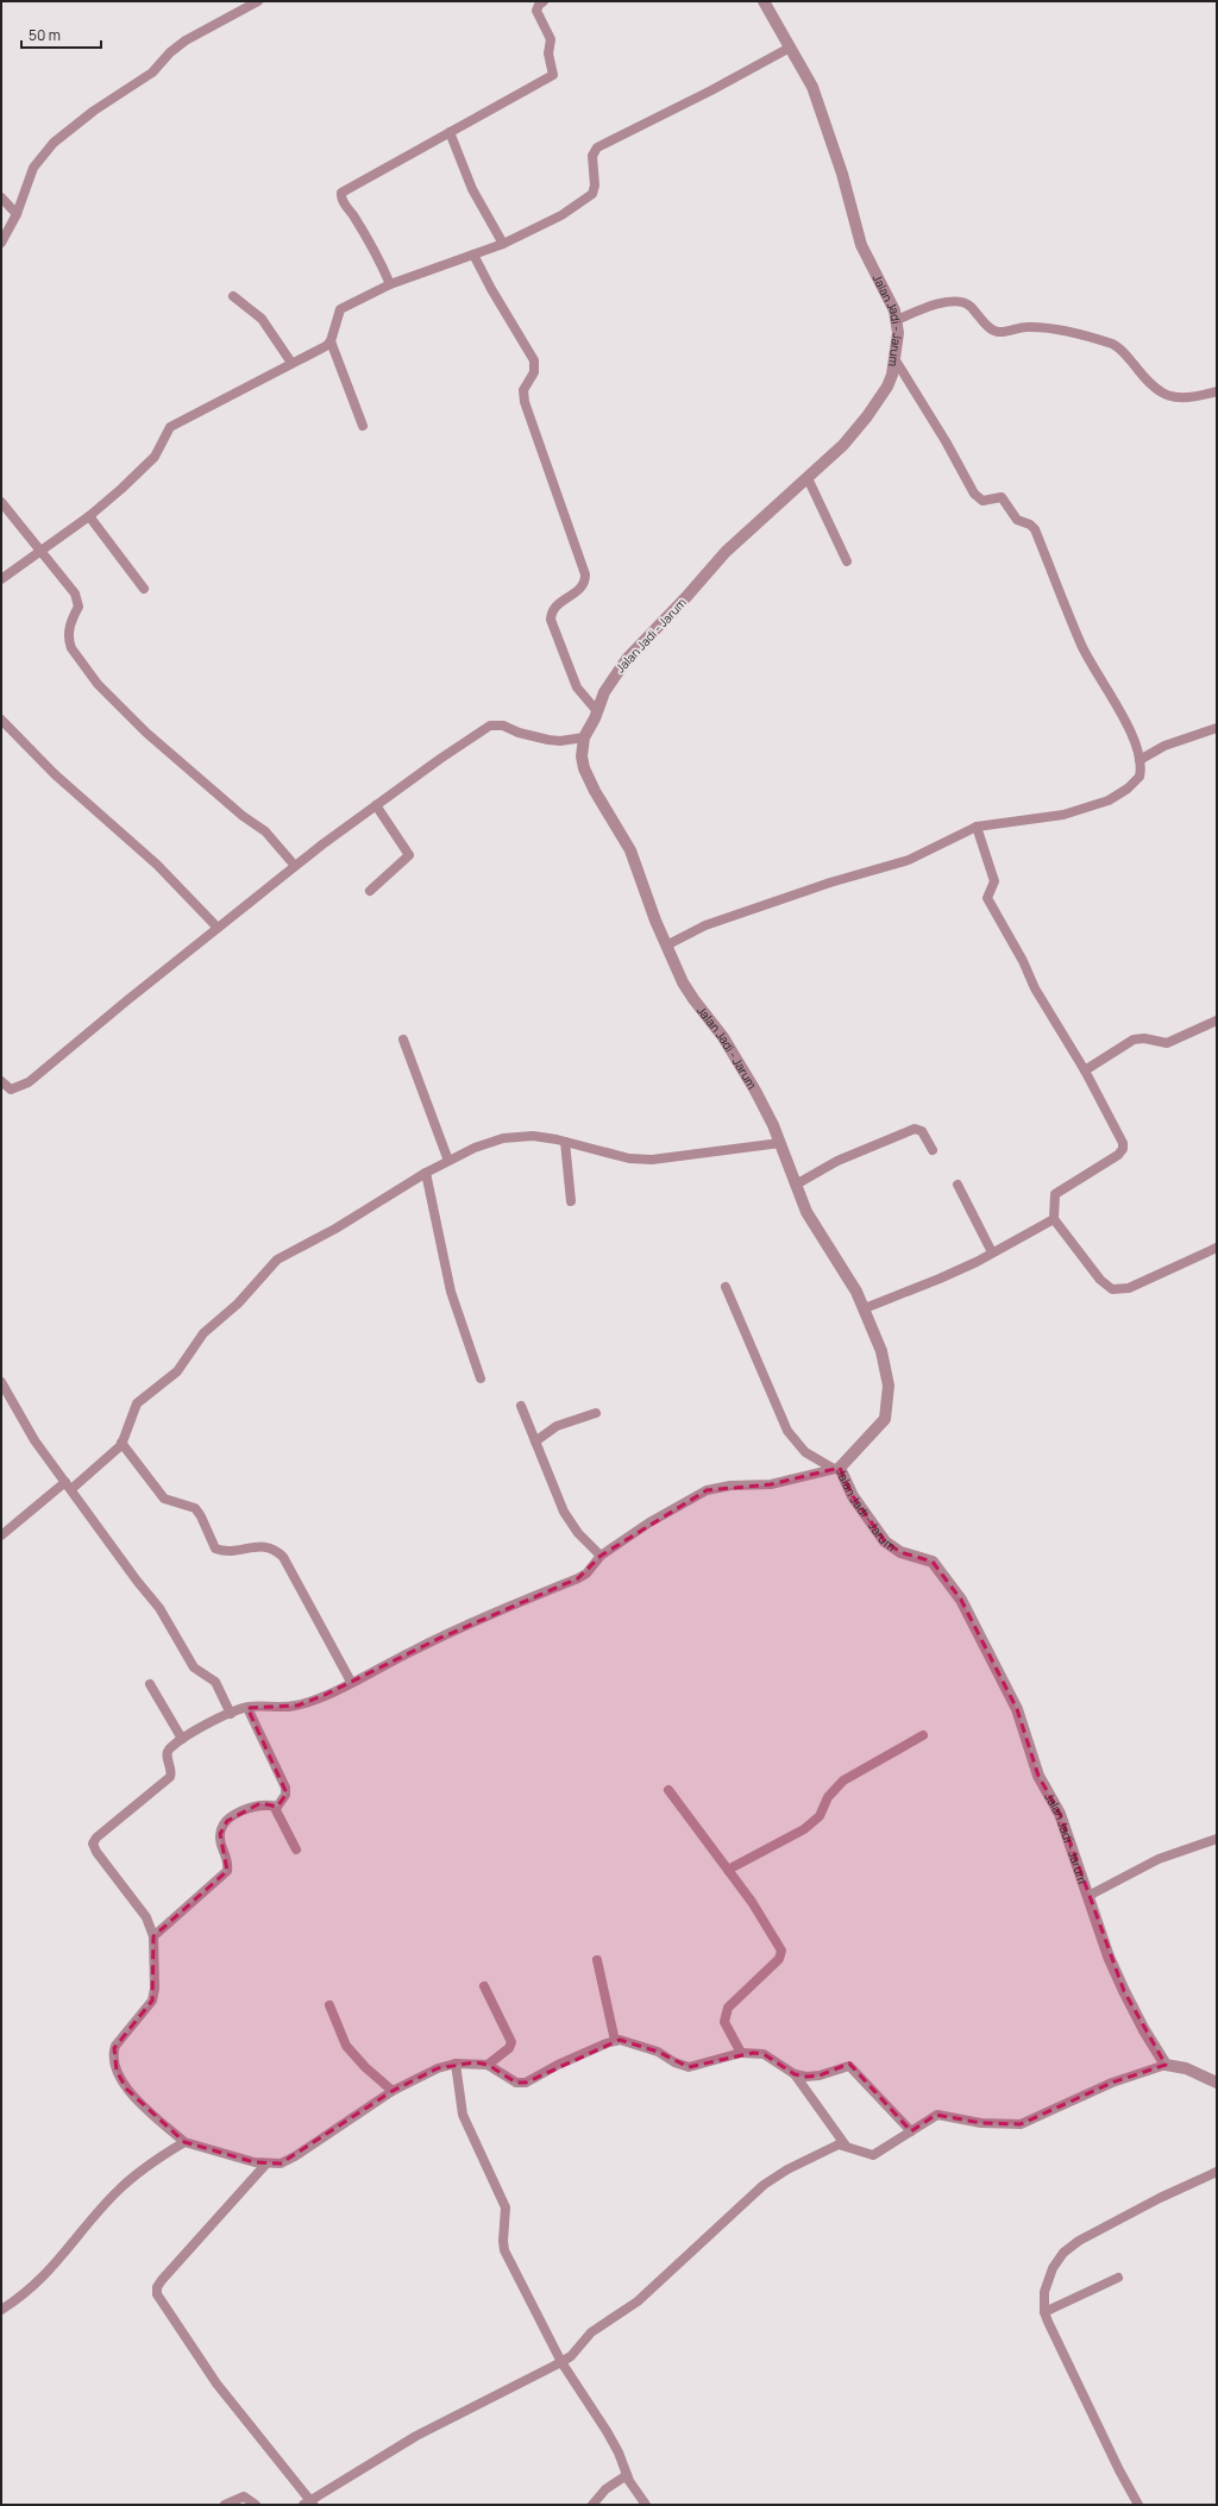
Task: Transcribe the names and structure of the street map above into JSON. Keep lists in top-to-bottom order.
{
  "streets": {
    "street": ["Jalan Jadi - Jarum"]
  },
  "scale_bar": "50 m"
}
